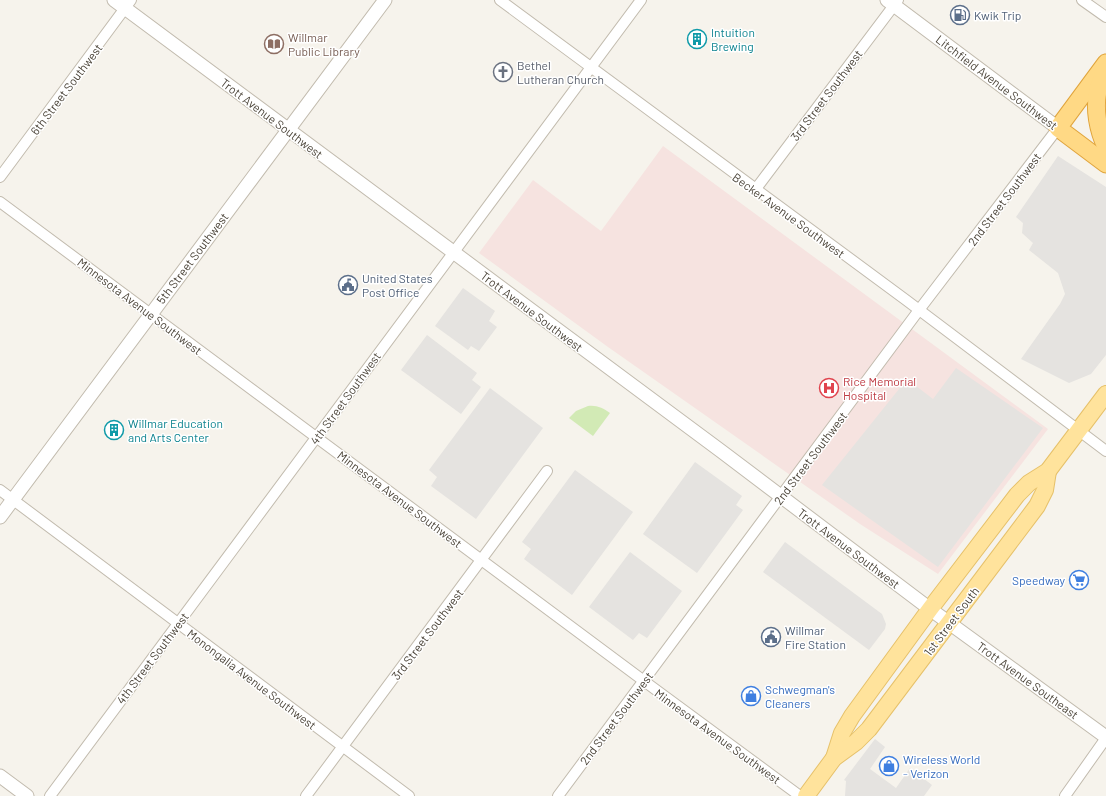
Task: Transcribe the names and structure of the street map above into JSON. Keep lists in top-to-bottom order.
{
  "streets": {
    "highway": ["Litchfield Avenue Southwest", "2nd Street Southwest"],
    "main road": ["1st Street South"],
    "street": [
      "6th Street Southwest",
      "3rd Street Southwest",
      "Trott Avenue Southwest",
      "Becker Avenue Southwest",
      "5th Street Southwest",
      "Minnesota Avenue Southwest",
      "4th Street Southwest",
      "Monongalia Avenue Southwest",
      "Trott Avenue Southeast"
    ]
  },
  "crossings": [
    ["Litchfield Avenue Southwest", "3rd Street Southwest"],
    ["Litchfield Avenue Southwest", "2nd Street Southwest"],
    ["6th Street Southwest", "Trott Avenue Southwest"],
    ["3rd Street Southwest", "Becker Avenue Southwest"],
    ["3rd Street Southwest", "Minnesota Avenue Southwest"],
    ["3rd Street Southwest", "Monongalia Avenue Southwest"],
    ["Trott Avenue Southwest", "2nd Street Southwest"],
    ["Trott Avenue Southwest", "5th Street Southwest"],
    ["Trott Avenue Southwest", "4th Street Southwest"],
    ["Trott Avenue Southwest", "1st Street South"],
    ["Trott Avenue Southwest", "Trott Avenue Southeast"],
    ["2nd Street Southwest", "Becker Avenue Southwest"],
    ["2nd Street Southwest", "Minnesota Avenue Southwest"],
    ["Becker Avenue Southwest", "4th Street Southwest"],
    ["Becker Avenue Southwest", "1st Street South"],
    ["5th Street Southwest", "Minnesota Avenue Southwest"],
    ["5th Street Southwest", "Monongalia Avenue Southwest"],
    ["Minnesota Avenue Southwest", "4th Street Southwest"],
    ["4th Street Southwest", "Monongalia Avenue Southwest"],
    ["1st Street South", "Trott Avenue Southeast"]
  ],
  "places": {
    "fuel station": ["Kwik Trip"],
    "building": ["Intuition Brewing", "Willmar Education and Arts Center"],
    "library": ["Willmar Public Library"],
    "church": ["Bethel Lutheran Church"],
    "public building": ["United States Post Office", "Willmar Fire Station"],
    "hospital": ["Rice Memorial Hospital"],
    "supermarket": ["Speedway"],
    "shop": ["Schwegman's Cleaners", "Wireless World - Verizon"]
  }
}
